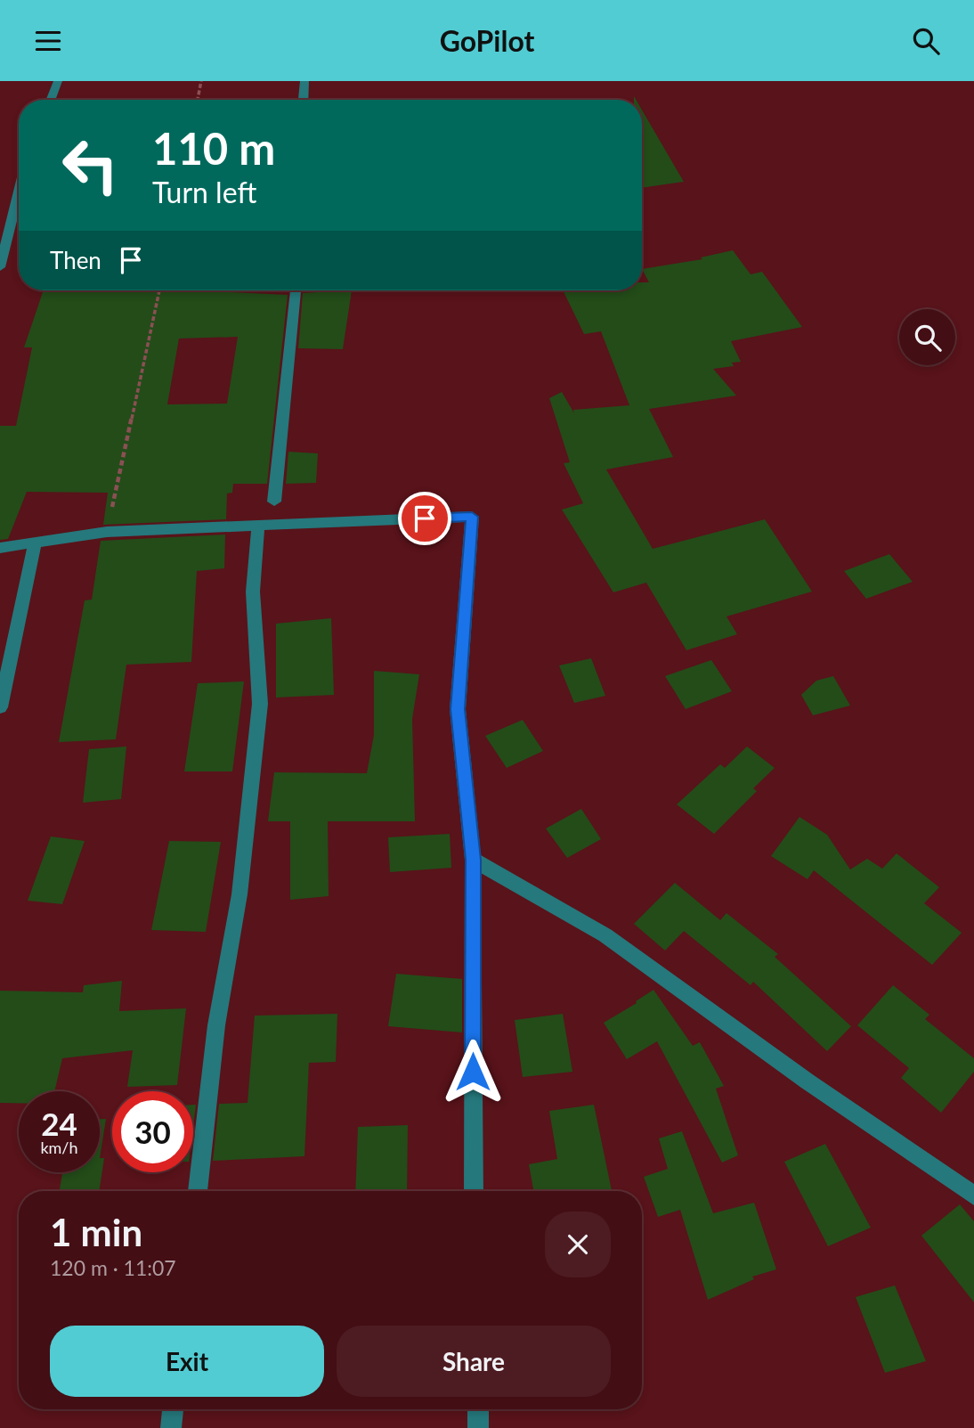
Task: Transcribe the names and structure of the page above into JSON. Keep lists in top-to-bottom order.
{
  "page": {
    "header": "GoPilot",
    "turn": ["110 m", "Turn left"],
    "then": "Then",
    "speed": "24 km/h",
    "limit": "30",
    "heading": ["1 min", "120 m · 11:07"],
    "buttons": ["Exit", "Share"]
  }
}
